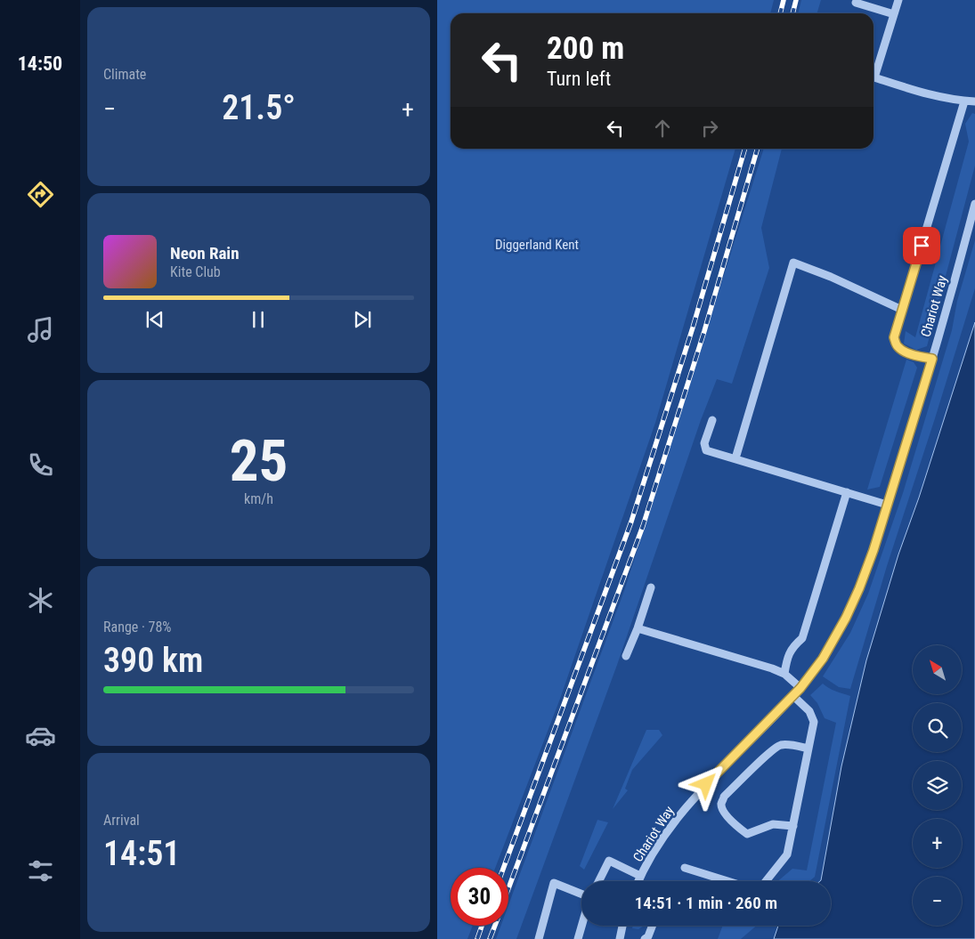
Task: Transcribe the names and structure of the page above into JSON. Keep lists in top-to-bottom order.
{
  "streets": {
    "street": ["Chariot Way"]
  },
  "parks": ["Diggerland Kent"],
  "north": "top left",
  "page": {
    "tabs": "14:50",
    "tile": [
      "Climate",
      ["25", "km/h"],
      ["Range · 78%", "390 km"],
      ["Arrival", "14:51"]
    ],
    "turn": ["200 m", "Turn left"],
    "heat": ["−", "21.5°", "+"],
    "song": ["Neon Rain", "Kite Club"],
    "map_buttons": ["+", "−"],
    "limit": "30",
    "trip": "14:51 · 1 min · 260 m"
  }
}
